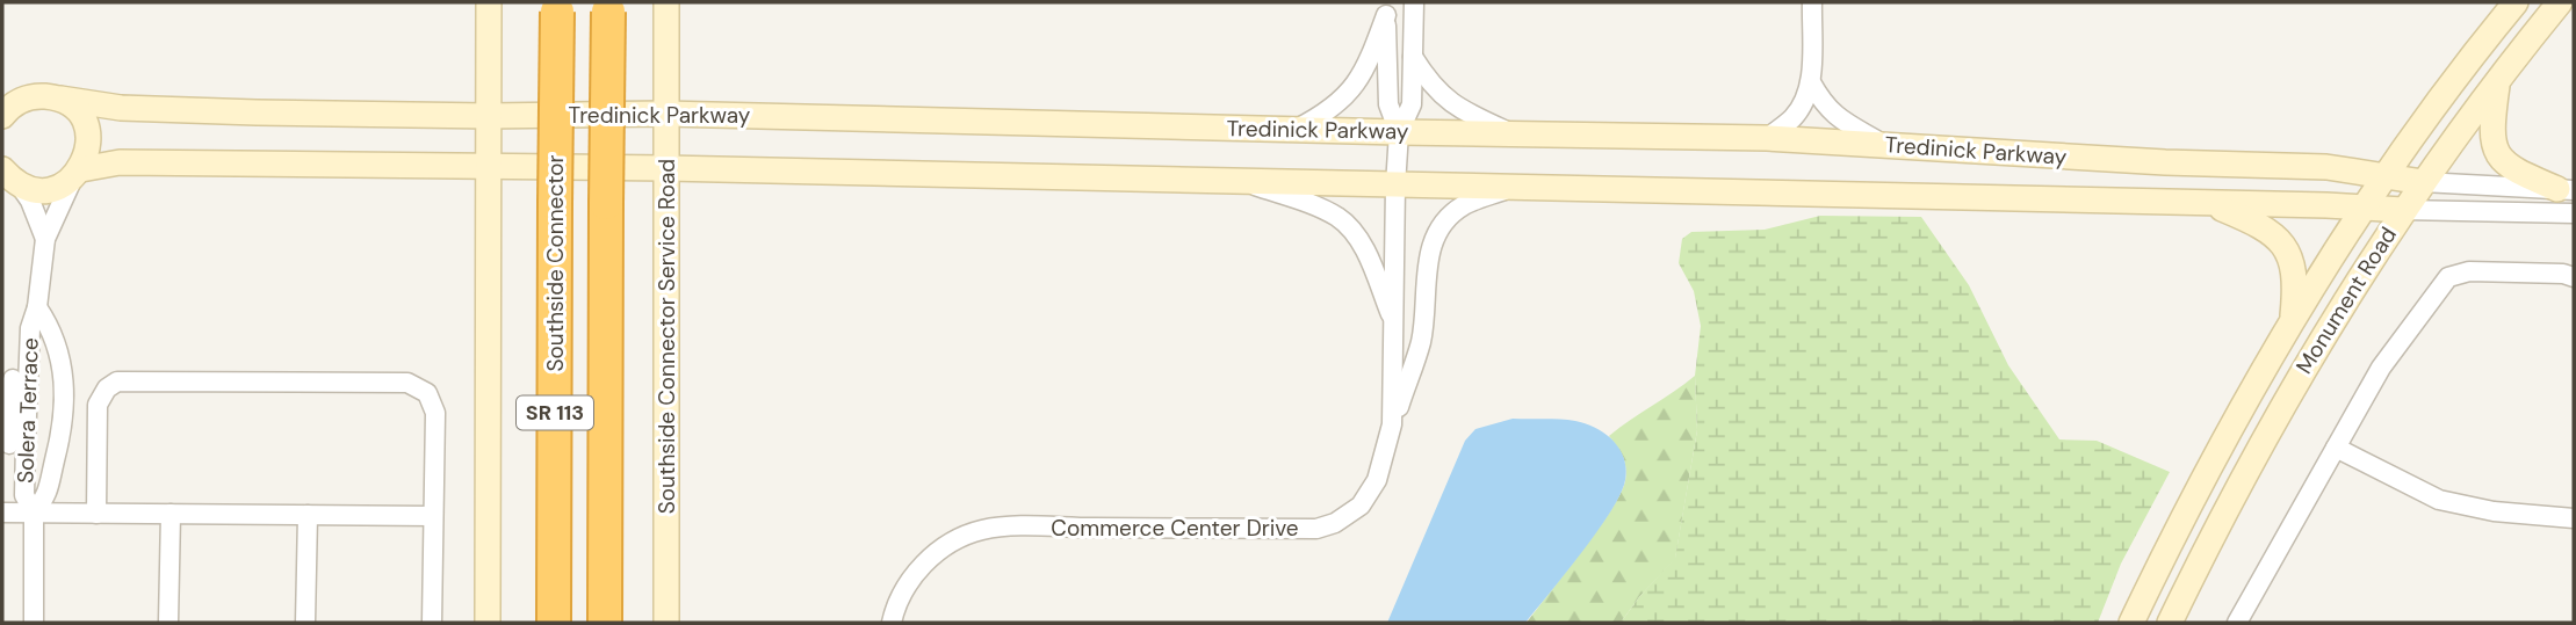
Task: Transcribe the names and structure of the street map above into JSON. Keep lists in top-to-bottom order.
{
  "streets": {
    "highway": ["Southside Connector", "SR 113"],
    "street": [
      "Tredinick Parkway",
      "Monument Road",
      "Southside Connector Service Road",
      "Solera Terrace",
      "Commerce Center Drive"
    ]
  },
  "crossings": [
    ["Tredinick Parkway", "Monument Road"],
    ["Tredinick Parkway", "Southside Connector Service Road"],
    ["Tredinick Parkway", "Solera Terrace"],
    ["Tredinick Parkway", "Commerce Center Drive"]
  ]
}
